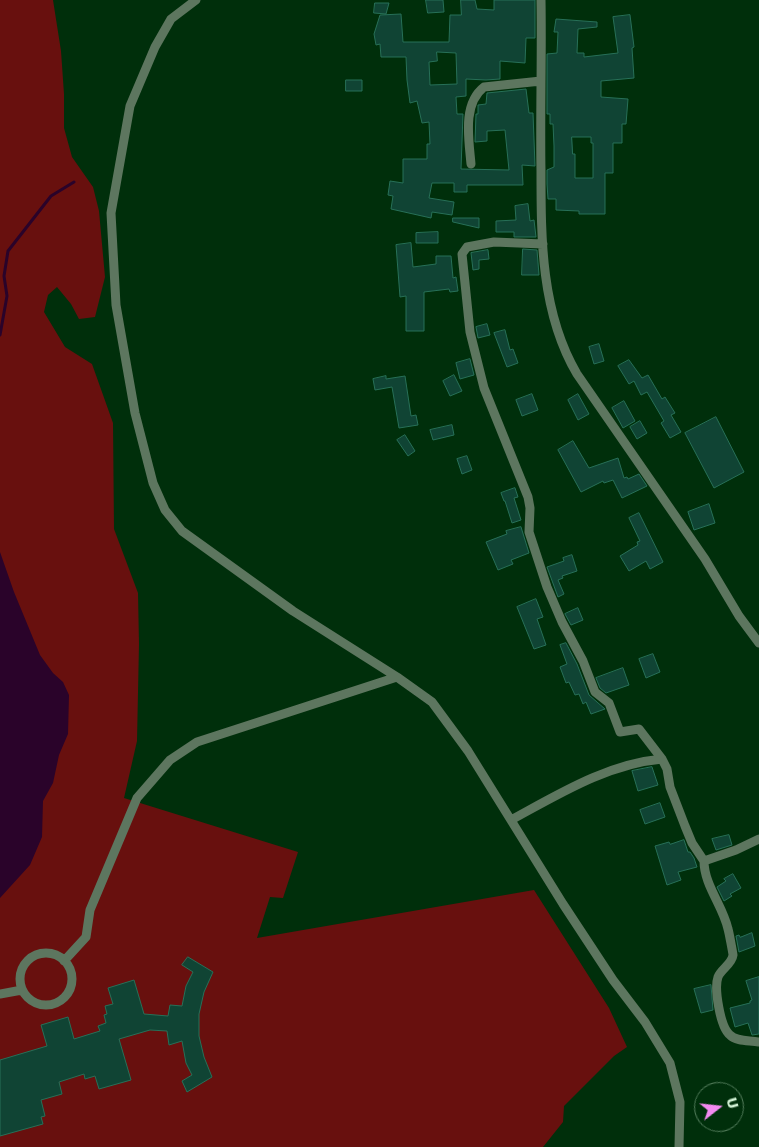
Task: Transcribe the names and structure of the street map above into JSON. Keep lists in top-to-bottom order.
{
  "north": "right"
}
